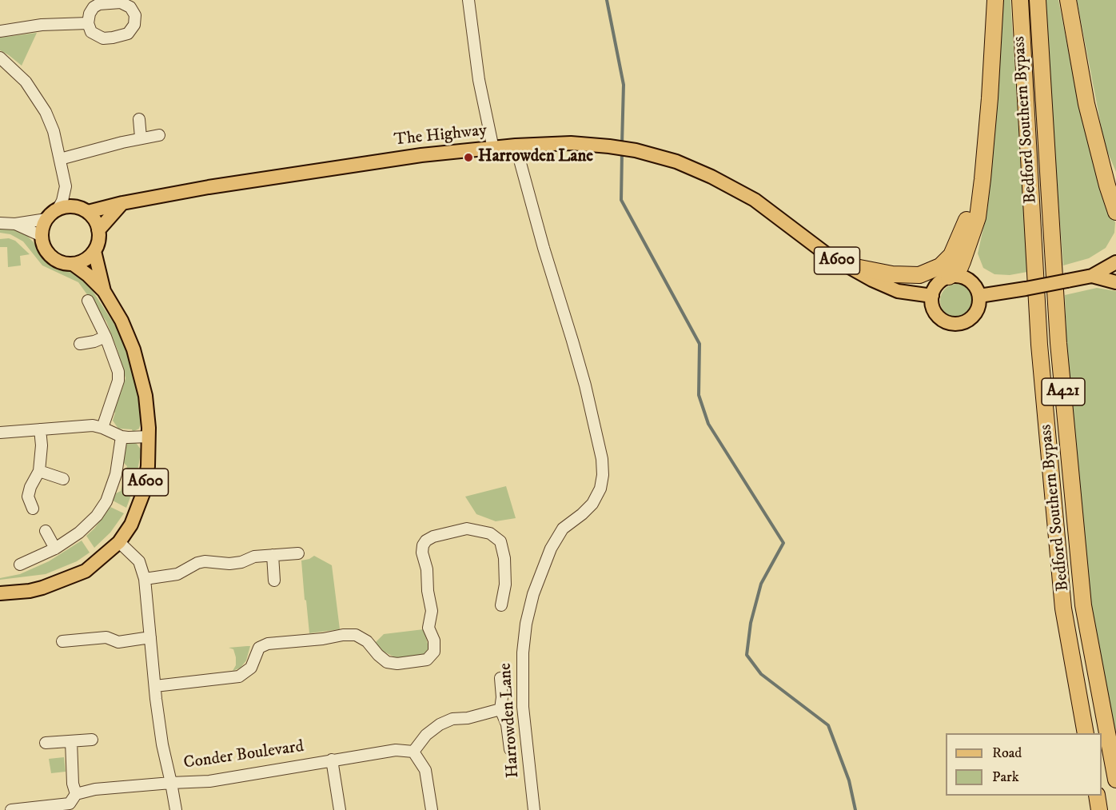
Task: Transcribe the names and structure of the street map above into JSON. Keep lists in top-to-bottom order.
{
  "streets": {
    "highway": ["Bedford Southern Bypass", "A421"],
    "main road": ["The Highway", "A600"],
    "street": ["Harrowden Lane", "Conder Boulevard"]
  },
  "crossings": [
    ["The Highway", "A600"],
    ["The Highway", "Harrowden Lane"],
    ["A600", "Conder Boulevard"]
  ],
  "places": ["Harrowden Lane"],
  "legend": ["Road", "Park"]
}
